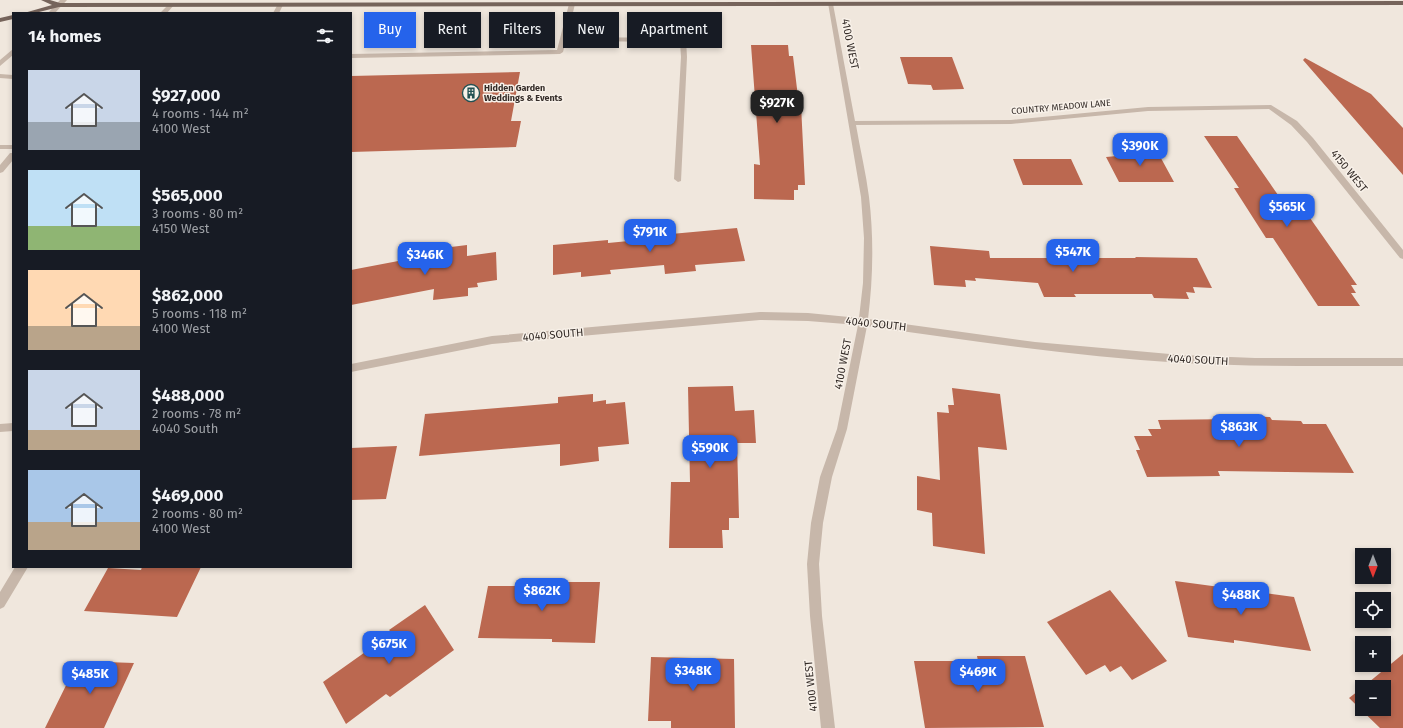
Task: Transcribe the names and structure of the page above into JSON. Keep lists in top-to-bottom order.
{
  "streets": {
    "street": [
      "4100 WEST",
      "COUNTRY MEADOW LANE",
      "4150 WEST",
      "4040 SOUTH"
    ]
  },
  "crossings": [
    ["4100 WEST", "COUNTRY MEADOW LANE"],
    ["4100 WEST", "4040 SOUTH"],
    ["COUNTRY MEADOW LANE", "4150 WEST"]
  ],
  "places": {
    "building": ["Hidden Garden Weddings & Events"]
  },
  "north": "bottom",
  "page": {
    "chip": [
      "Buy",
      "Rent",
      "Filters",
      "New",
      "Apartment"
    ],
    "heading": "14 homes",
    "list": [
      {
        "name": "$927,000",
        "note": "4 rooms · 144 m² · 4100 West"
      },
      {
        "name": "$565,000",
        "note": "3 rooms · 80 m² · 4150 West"
      },
      {
        "name": "$862,000",
        "note": "5 rooms · 118 m² · 4100 West"
      },
      {
        "name": "$488,000",
        "note": "2 rooms · 78 m² · 4040 South"
      },
      {
        "name": "$469,000",
        "note": "2 rooms · 80 m² · 4100 West"
      }
    ],
    "price": [
      "$927K",
      "$390K",
      "$565K",
      "$791K",
      "$547K",
      "$346K",
      "$863K",
      "$590K",
      "$862K",
      "$488K",
      "$675K",
      "$348K",
      "$469K",
      "$485K"
    ],
    "map_buttons": ["+", "−"]
  }
}
